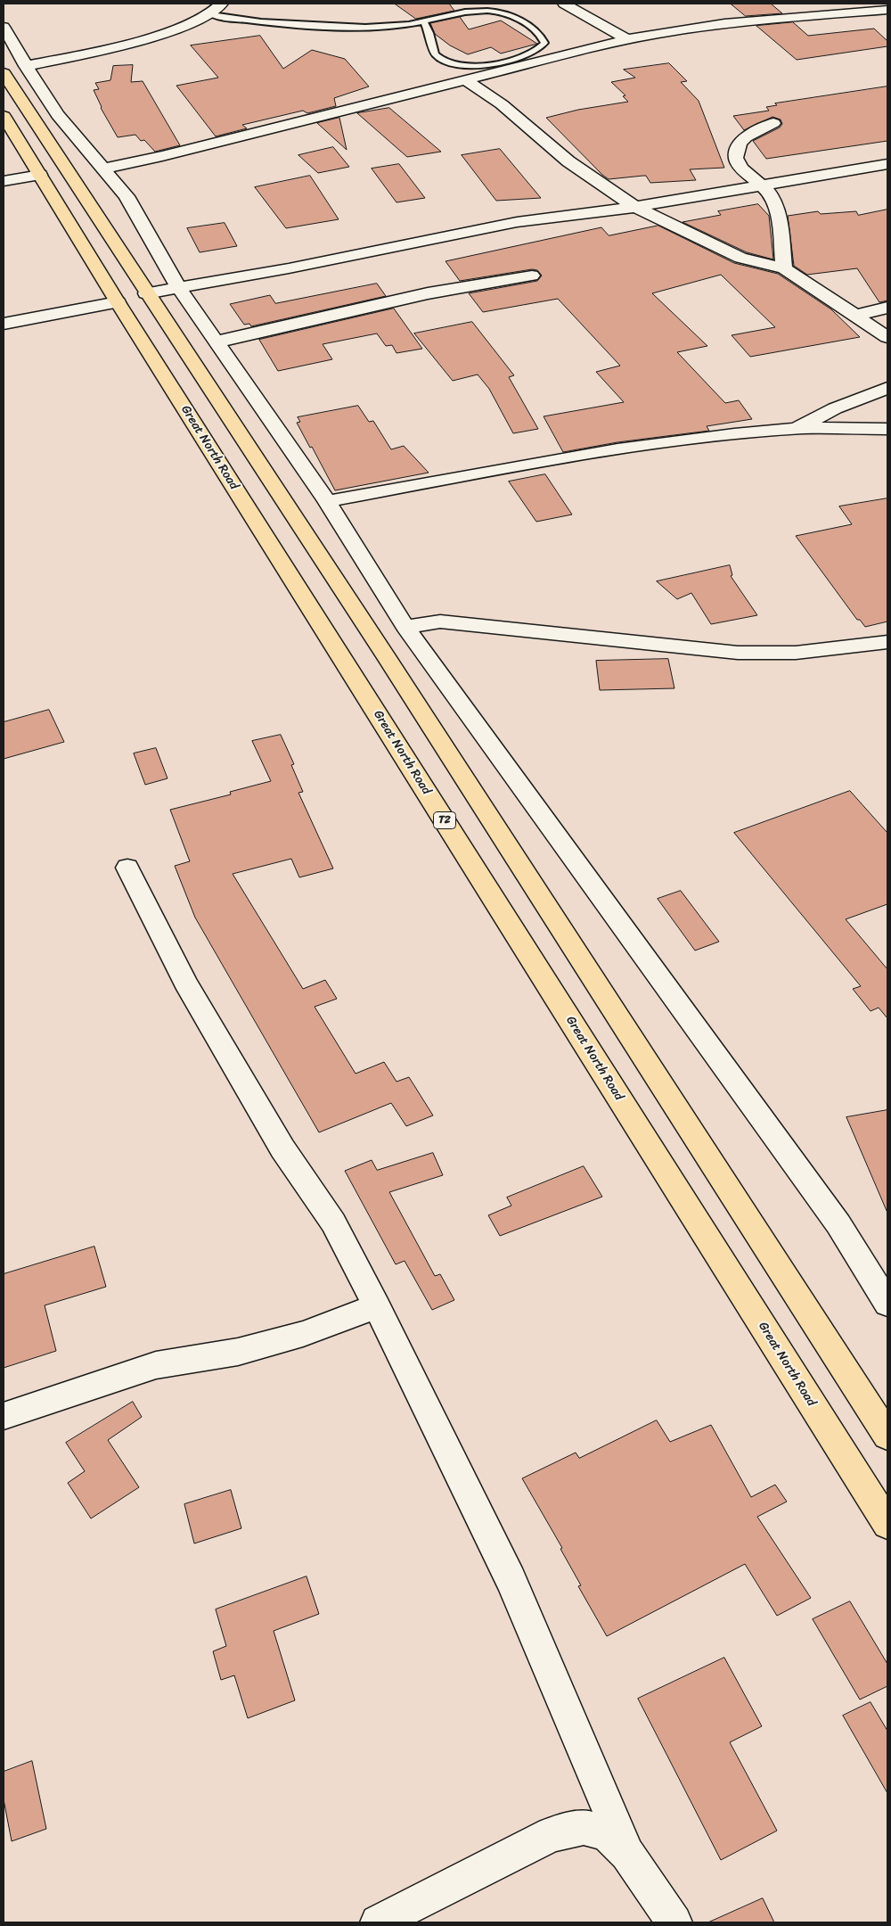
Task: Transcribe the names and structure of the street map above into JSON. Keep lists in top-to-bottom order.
{
  "streets": {
    "main road": ["Great North Road", "T2"]
  }
}
